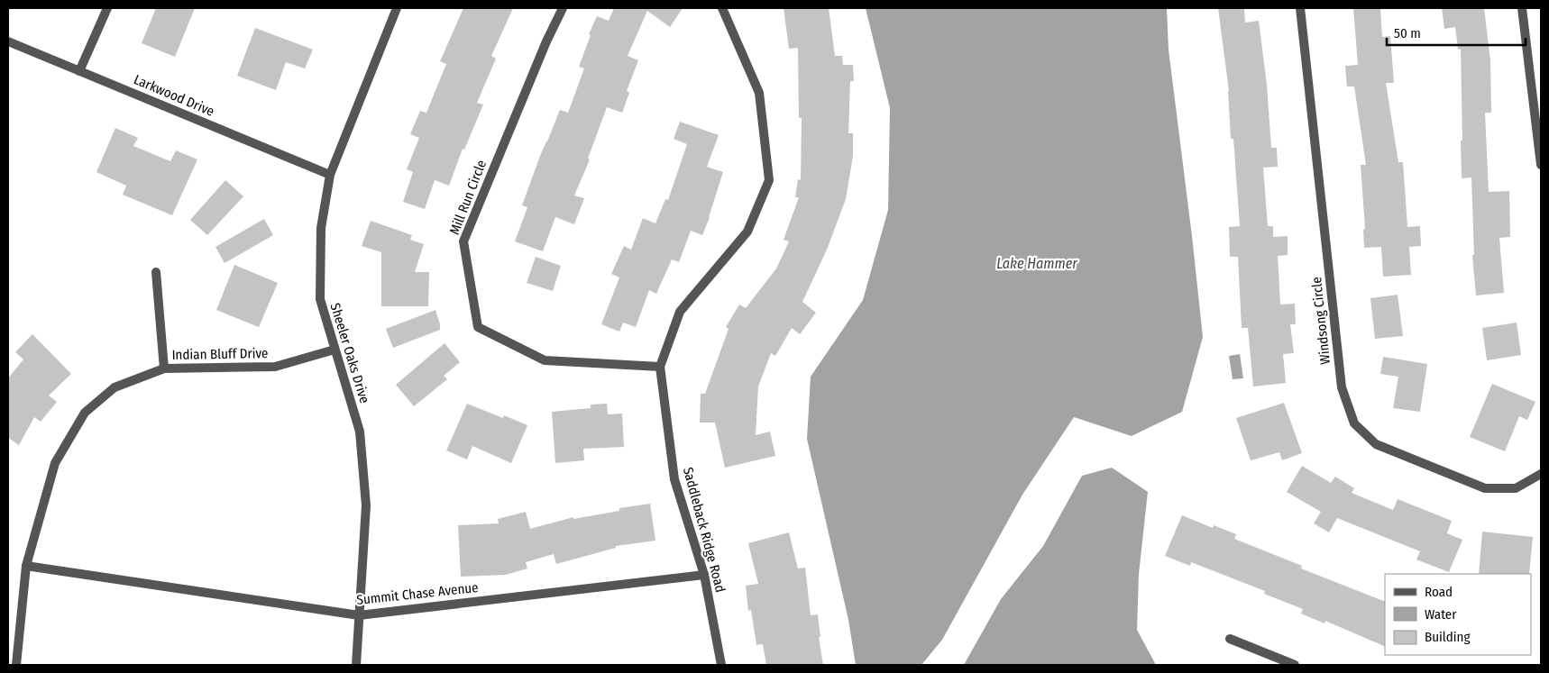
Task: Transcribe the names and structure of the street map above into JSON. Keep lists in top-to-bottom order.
{
  "streets": {
    "street": [
      "Larkwood Drive",
      "Mill Run Circle",
      "Windsong Circle",
      "Sheeler Oaks Drive",
      "Indian Bluff Drive",
      "Saddleback Ridge Road",
      "Summit Chase Avenue"
    ]
  },
  "crossings": [
    ["Larkwood Drive", "Sheeler Oaks Drive"],
    ["Mill Run Circle", "Saddleback Ridge Road"],
    ["Sheeler Oaks Drive", "Indian Bluff Drive"],
    ["Sheeler Oaks Drive", "Summit Chase Avenue"],
    ["Indian Bluff Drive", "Summit Chase Avenue"],
    ["Saddleback Ridge Road", "Summit Chase Avenue"]
  ],
  "water": ["Lake Hammer"],
  "legend": ["Road", "Water", "Building"],
  "scale_bar": "50 m"
}
